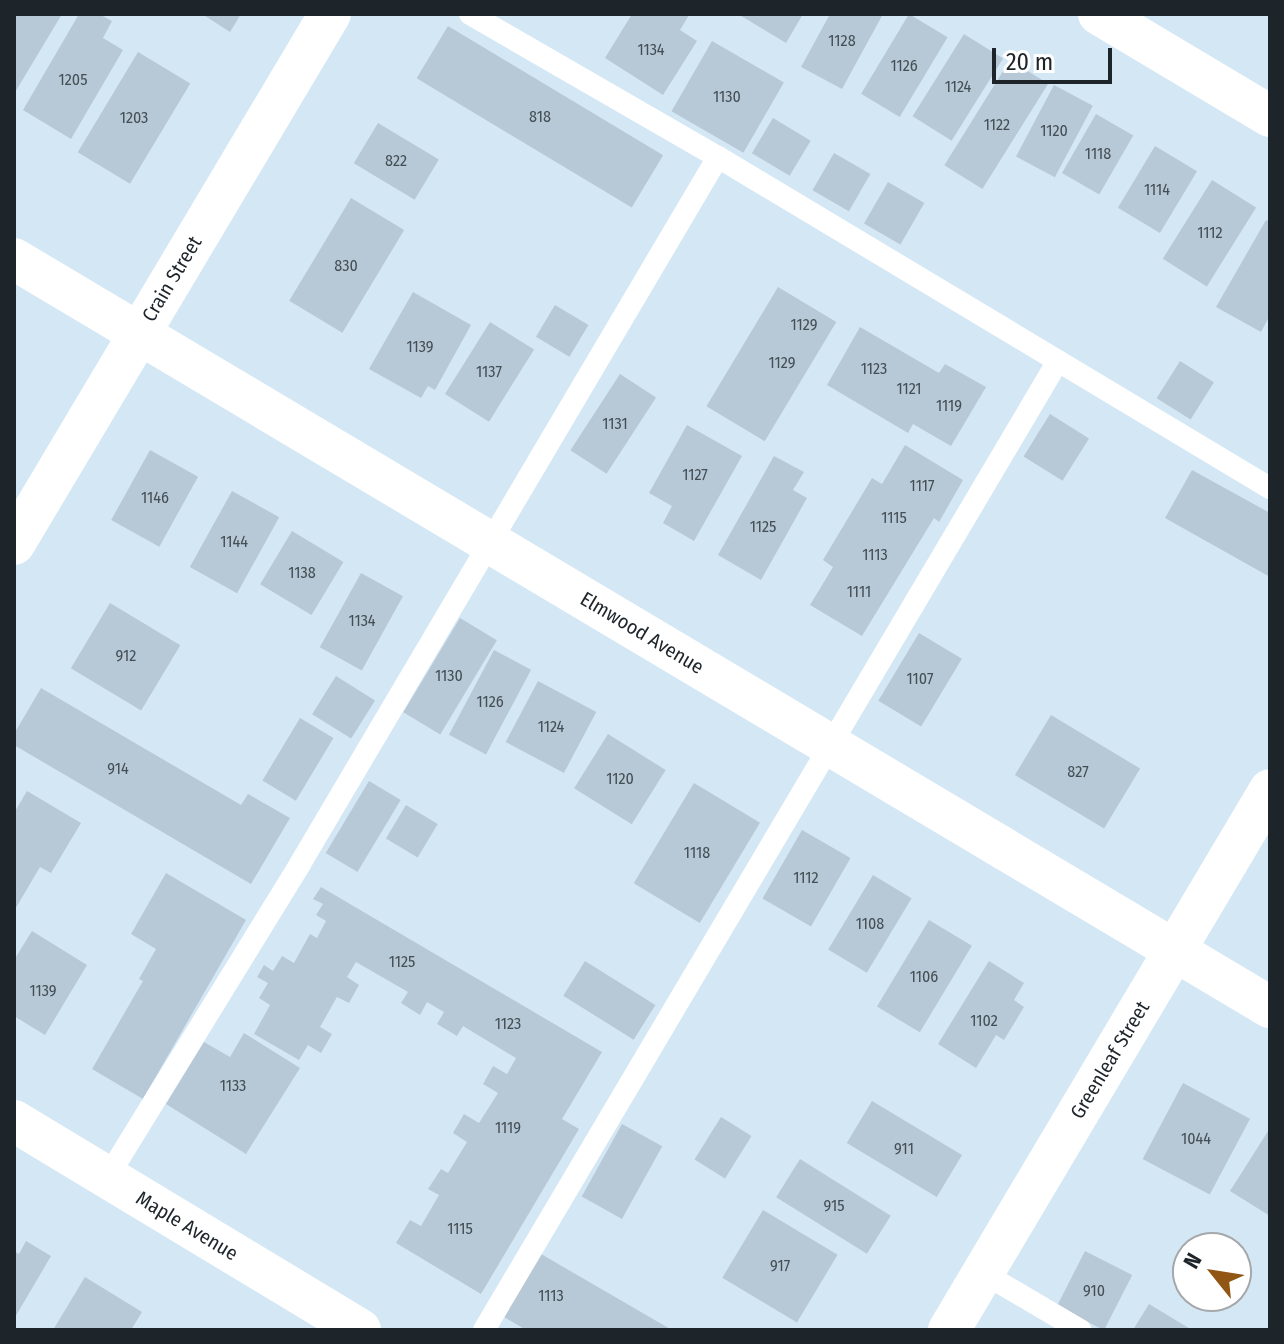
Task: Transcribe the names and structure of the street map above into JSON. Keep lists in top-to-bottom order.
{
  "streets": {
    "street": [
      "Crain Street",
      "Elmwood Avenue",
      "Greenleaf Street",
      "Maple Avenue"
    ]
  },
  "crossings": [
    ["Crain Street", "Elmwood Avenue"],
    ["Elmwood Avenue", "Greenleaf Street"]
  ],
  "house_numbers": [
    "1128",
    "1134",
    "1126",
    "1205",
    "1124",
    "1130",
    "818",
    "1203",
    "1122",
    "1120",
    "1118",
    "822",
    "1114",
    "1112",
    "830",
    "1129",
    "1139",
    "1129",
    "1123",
    "1137",
    "1121",
    "1119",
    "1131",
    "1127",
    "1117",
    "1146",
    "1115",
    "1125",
    "1144",
    "1113",
    "1138",
    "1111",
    "1134",
    "912",
    "1130",
    "1107",
    "1126",
    "1124",
    "914",
    "827",
    "1120",
    "1118",
    "1112",
    "1108",
    "1125",
    "1106",
    "1139",
    "1102",
    "1123",
    "1133",
    "1119",
    "1044",
    "911",
    "915",
    "1115",
    "917",
    "910",
    "1113"
  ],
  "scale_bar": "20 m",
  "north": "top left"
}
